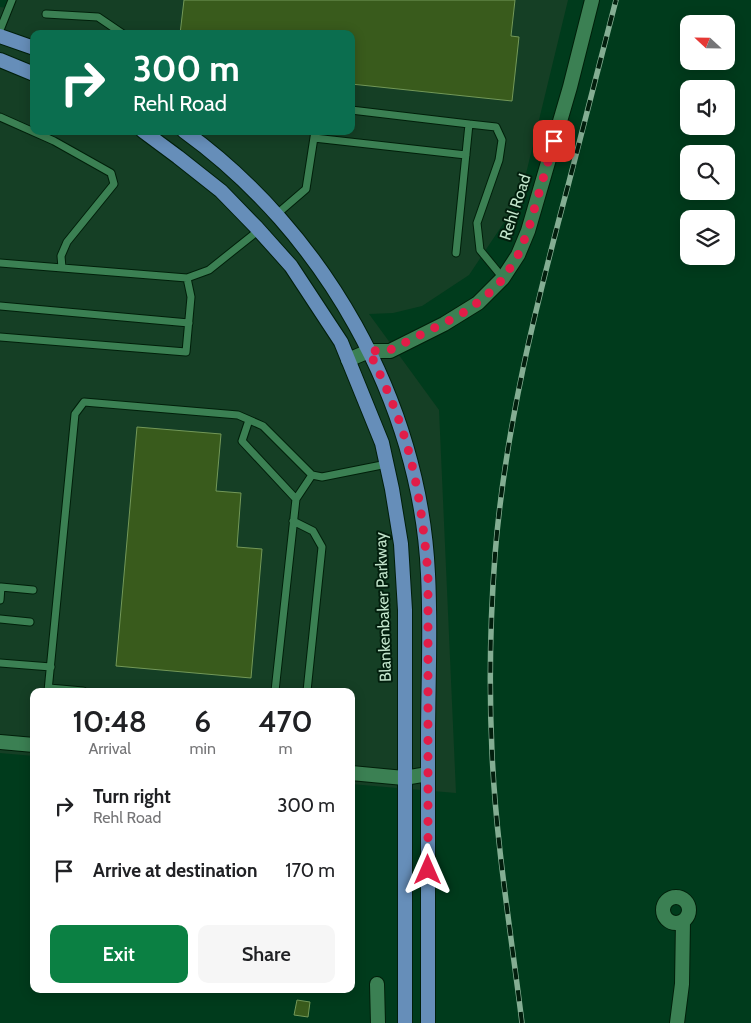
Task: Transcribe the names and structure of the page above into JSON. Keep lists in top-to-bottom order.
{
  "streets": {
    "main road": ["Blankenbaker Parkway"],
    "street": ["Rehl Road"]
  },
  "crossings": [
    ["Rehl Road", "Blankenbaker Parkway"]
  ],
  "north": "left",
  "page": {
    "turn": ["300 m", "Rehl Road"],
    "eta": [
      "10:48",
      "Arrival",
      "6",
      "min",
      "470",
      "m"
    ],
    "list": [
      {
        "name": "Turn right",
        "note": "Rehl Road",
        "value": "300 m"
      },
      {
        "name": "Arrive at destination",
        "value": "170 m"
      }
    ],
    "buttons": ["Exit", "Share"]
  }
}
